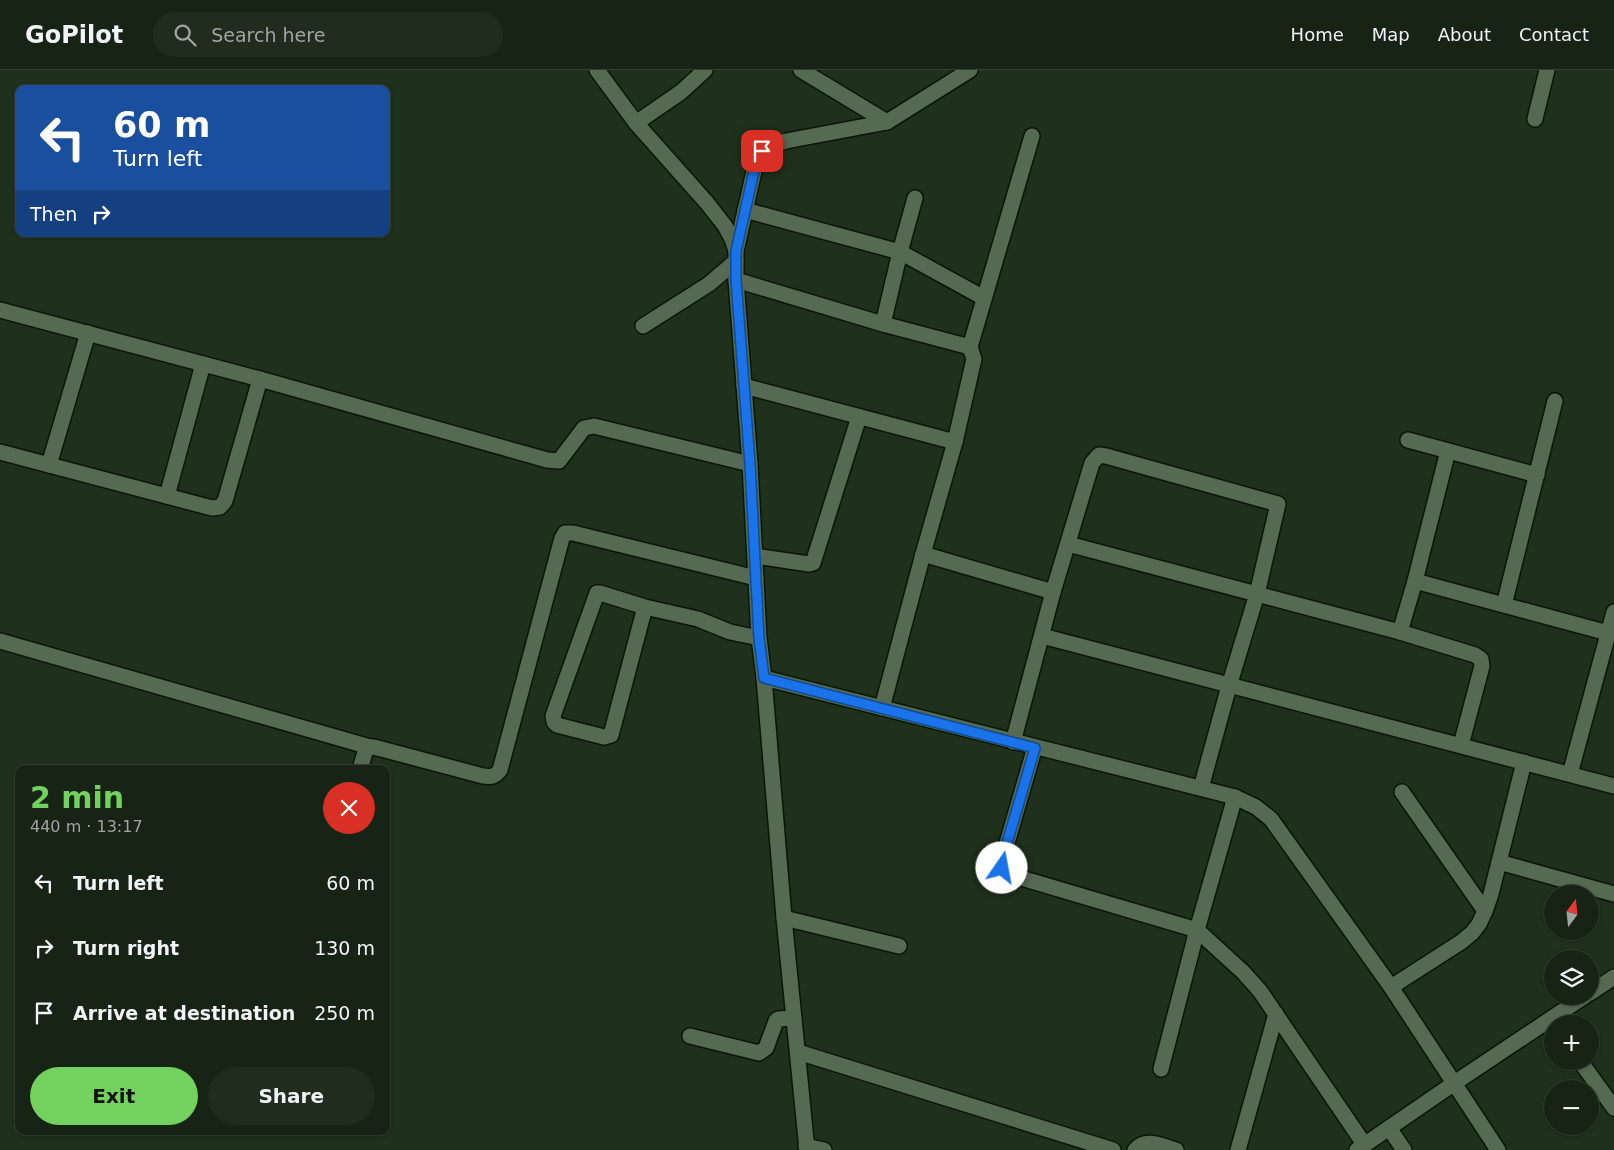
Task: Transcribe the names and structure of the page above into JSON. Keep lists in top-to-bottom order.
{
  "north": "top",
  "page": {
    "header": "GoPilot",
    "search": "Search here",
    "nav": [
      "Home",
      "Map",
      "About",
      "Contact"
    ],
    "turn": ["60 m", "Turn left"],
    "then": "Then",
    "heading": ["2 min", "440 m · 13:17"],
    "list": [
      {
        "name": "Turn left",
        "value": "60 m"
      },
      {
        "name": "Turn right",
        "value": "130 m"
      },
      {
        "name": "Arrive at destination",
        "value": "250 m"
      }
    ],
    "map_buttons": ["+", "−"],
    "buttons": ["Exit", "Share"]
  }
}
